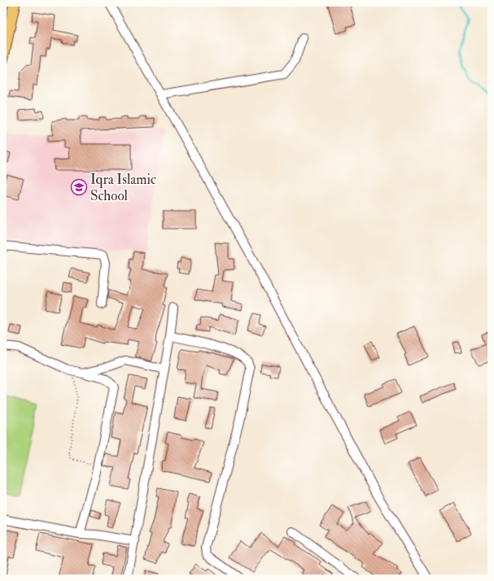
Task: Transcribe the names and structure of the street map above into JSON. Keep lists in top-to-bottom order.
{
  "places": {
    "school or university": ["Iqra Islamic School"]
  }
}
